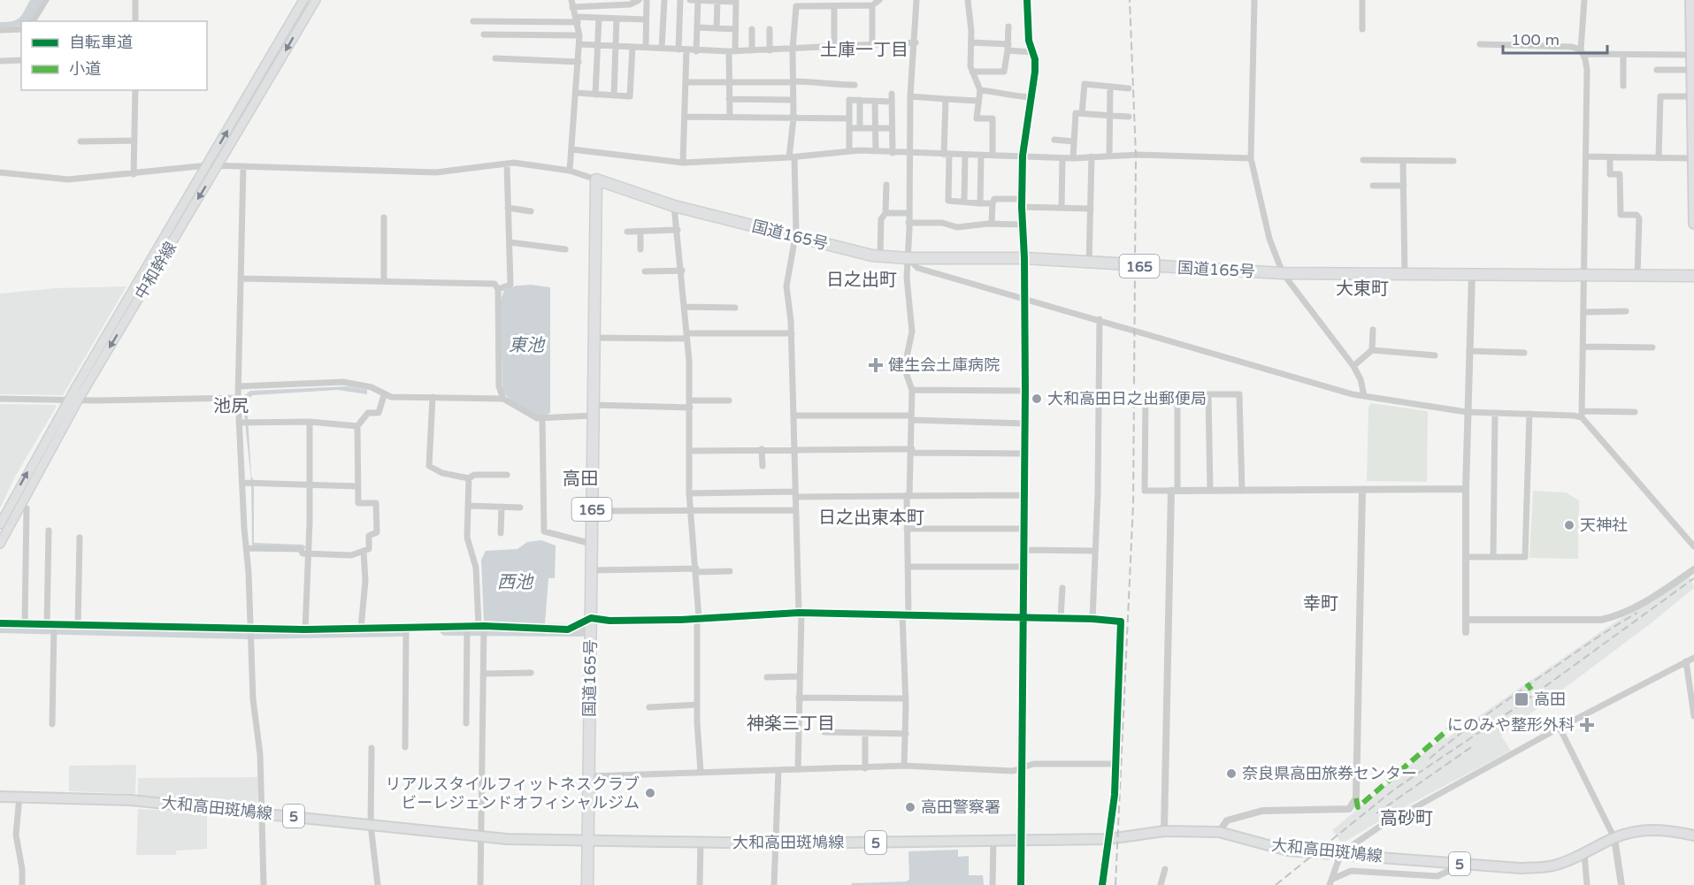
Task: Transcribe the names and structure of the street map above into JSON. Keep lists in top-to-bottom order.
{
  "streets": {
    "highway": ["国道165号", "165"],
    "main road": ["中和幹線", "大和高田斑鳩線", "5"]
  },
  "crossings": [
    ["国道165号", "大和高田斑鳩線"]
  ],
  "districts": [
    "土庫一丁目",
    "日之出町",
    "大東町",
    "池尻",
    "高田",
    "日之出東本町",
    "幸町",
    "神楽三丁目",
    "高砂町"
  ],
  "water": ["東池", "西池"],
  "places": {
    "health": ["健生会土庫病院", "にのみや整形外科"],
    "other": [
      "大和高田日之出郵便局",
      "天神社",
      "奈良県高田旅券センター",
      "リアルスタイルフィットネスクラブ ビーレジェンドオフィシャルジム",
      "高田警察署"
    ],
    "transit": ["高田"]
  },
  "legend": ["自転車道", "小道"],
  "scale_bar": "100 m"
}
